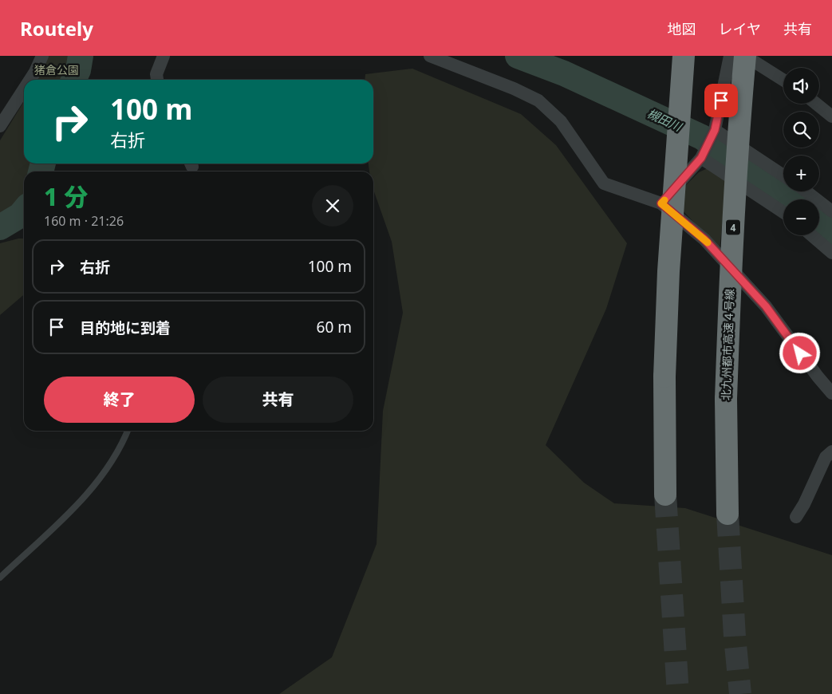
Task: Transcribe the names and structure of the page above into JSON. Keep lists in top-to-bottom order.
{
  "streets": {
    "highway": ["4", "北九州都市高速４号線"]
  },
  "water": ["槻田川"],
  "parks": ["猪倉公園"],
  "page": {
    "header": "Routely",
    "nav": ["地図", "レイヤ", "共有"],
    "map_buttons": ["+", "−"],
    "turn": ["100 m", "右折"],
    "heading": ["1 分", "160 m · 21:26"],
    "list": [
      {
        "name": "右折",
        "value": "100 m"
      },
      {
        "name": "目的地に到着",
        "value": "60 m"
      }
    ],
    "buttons": ["終了", "共有"]
  }
}
